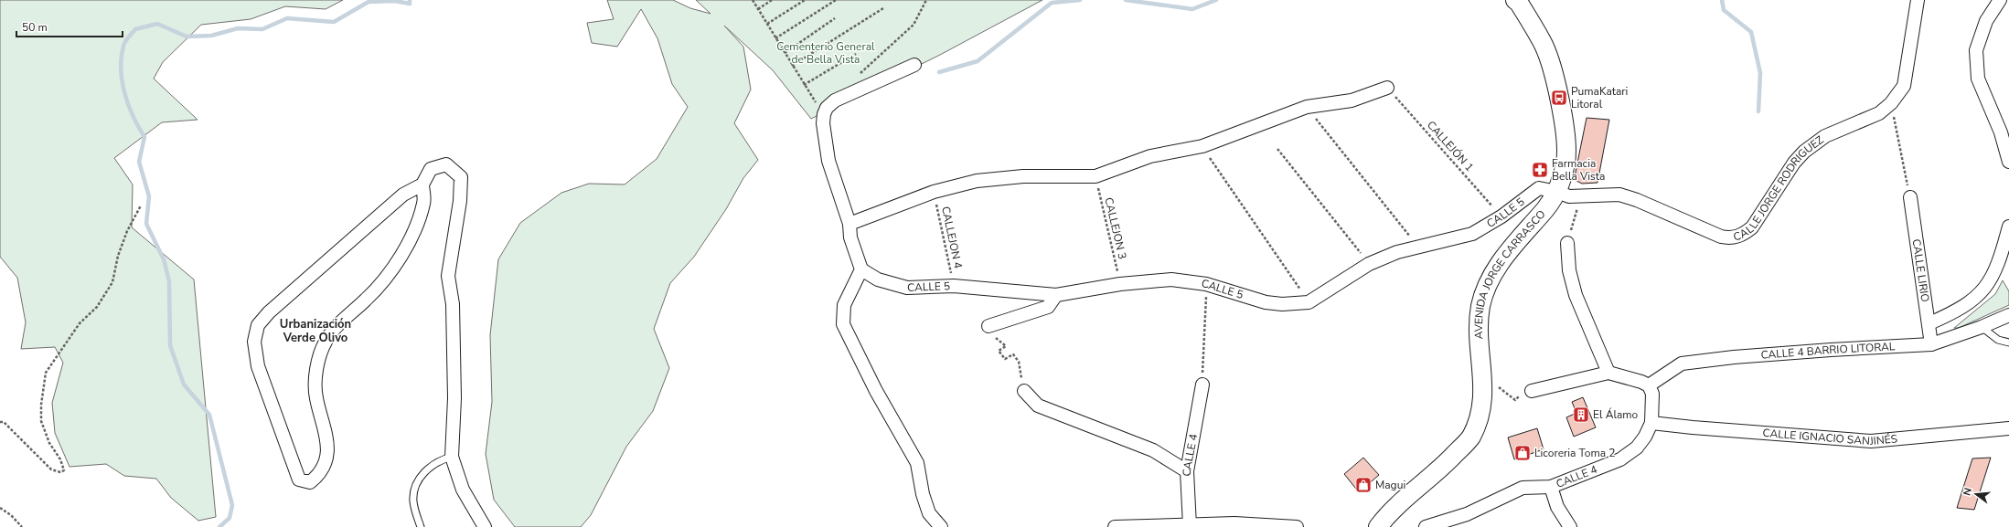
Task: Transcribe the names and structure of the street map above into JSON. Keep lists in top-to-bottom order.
{
  "streets": {
    "main road": ["AVENIDA JORGE CARRASCO"],
    "street": [
      "CALLE JORGE RODRIGUEZ",
      "CALLE 5",
      "CALLE LIRIO",
      "CALLE 4 BARRIO LITORAL",
      "CALLE IGNACIO SANJINÉS",
      "CALLE 4"
    ],
    "path": ["CALLEJÓN 1", "CALLEJON 3", "CALLEJON 4"]
  },
  "crossings": [
    ["CALLEJÓN 1", "CALLE 5"],
    ["CALLE JORGE RODRIGUEZ", "CALLE 5"],
    ["CALLE JORGE RODRIGUEZ", "AVENIDA JORGE CARRASCO"],
    ["CALLE 5", "CALLEJON 3"],
    ["CALLE 5", "CALLEJON 4"],
    ["CALLE 5", "AVENIDA JORGE CARRASCO"],
    ["CALLE LIRIO", "CALLE 4 BARRIO LITORAL"],
    ["CALLE 4 BARRIO LITORAL", "CALLE 4"],
    ["CALLE IGNACIO SANJINÉS", "CALLE 4"]
  ],
  "districts": ["Urbanización Verde Olivo"],
  "parks": ["Cementerio General de Bella Vista"],
  "places": {
    "bus stop": ["PumaKatari Litoral"],
    "pharmacy": ["Farmacia Bella Vista"],
    "building": ["El Álamo"],
    "shop": ["Licoreria Toma 2", "Magui"]
  },
  "scale_bar": "50 m",
  "north": "left"
}
